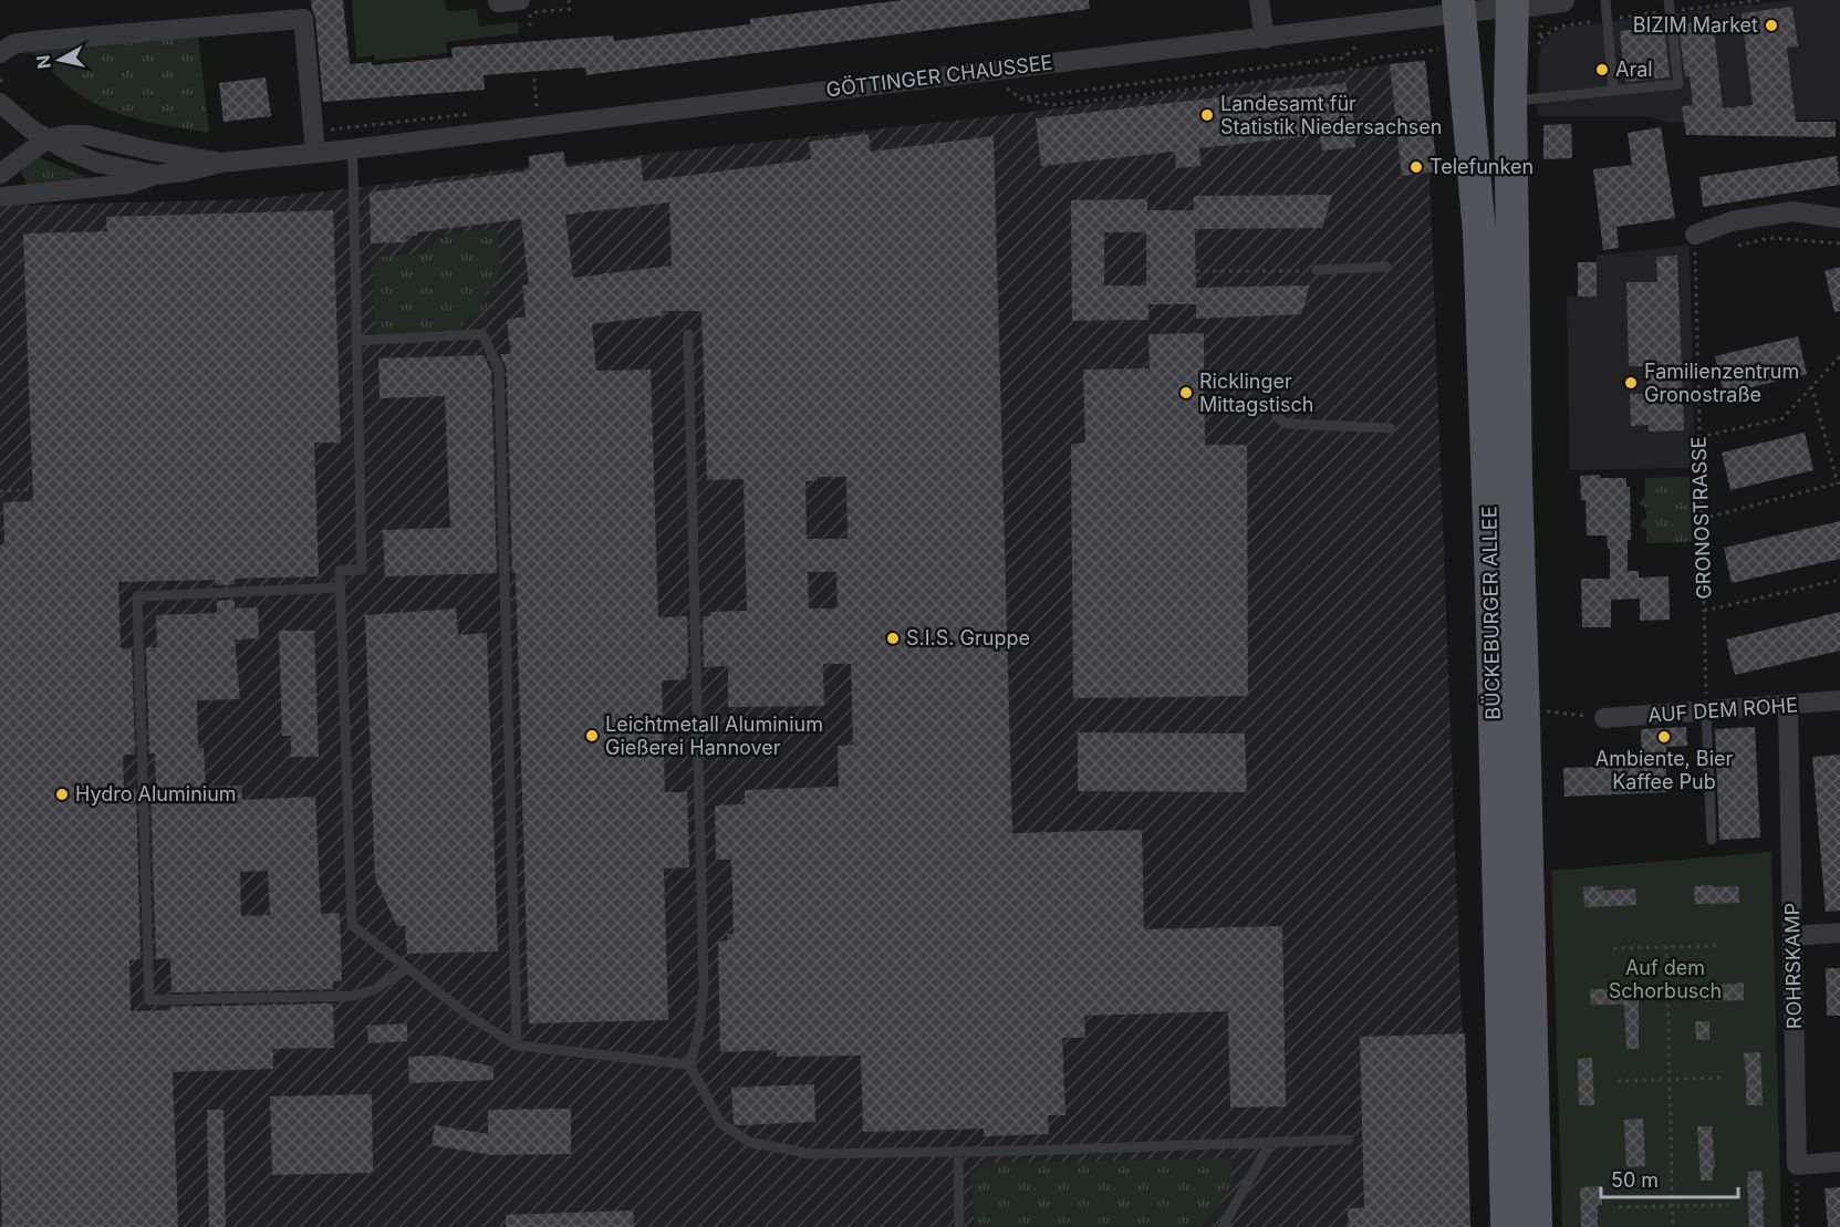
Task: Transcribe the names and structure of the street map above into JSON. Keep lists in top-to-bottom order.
{
  "streets": {
    "main road": ["BÜCKEBURGER ALLEE"],
    "street": ["GÖTTINGER CHAUSSEE", "AUF DEM ROHE", "ROHRSKAMP"],
    "path": ["GRONOSTRASSE"]
  },
  "crossings": [
    ["GÖTTINGER CHAUSSEE", "BÜCKEBURGER ALLEE"],
    ["GRONOSTRASSE", "AUF DEM ROHE"],
    ["AUF DEM ROHE", "ROHRSKAMP"]
  ],
  "parks": ["Auf dem Schorbusch"],
  "places": [
    "BIZIM Market",
    "Aral",
    "Landesamt für Statistik Niedersachsen",
    "Telefunken",
    "Familienzentrum Gronostraße",
    "Ricklinger Mittagstisch",
    "S.I.S. Gruppe",
    "Leichtmetall Aluminium Gießerei Hannover",
    "Ambiente, Bier Kaffee Pub",
    "Hydro Aluminium"
  ],
  "scale_bar": "50 m",
  "north": "left"
}
